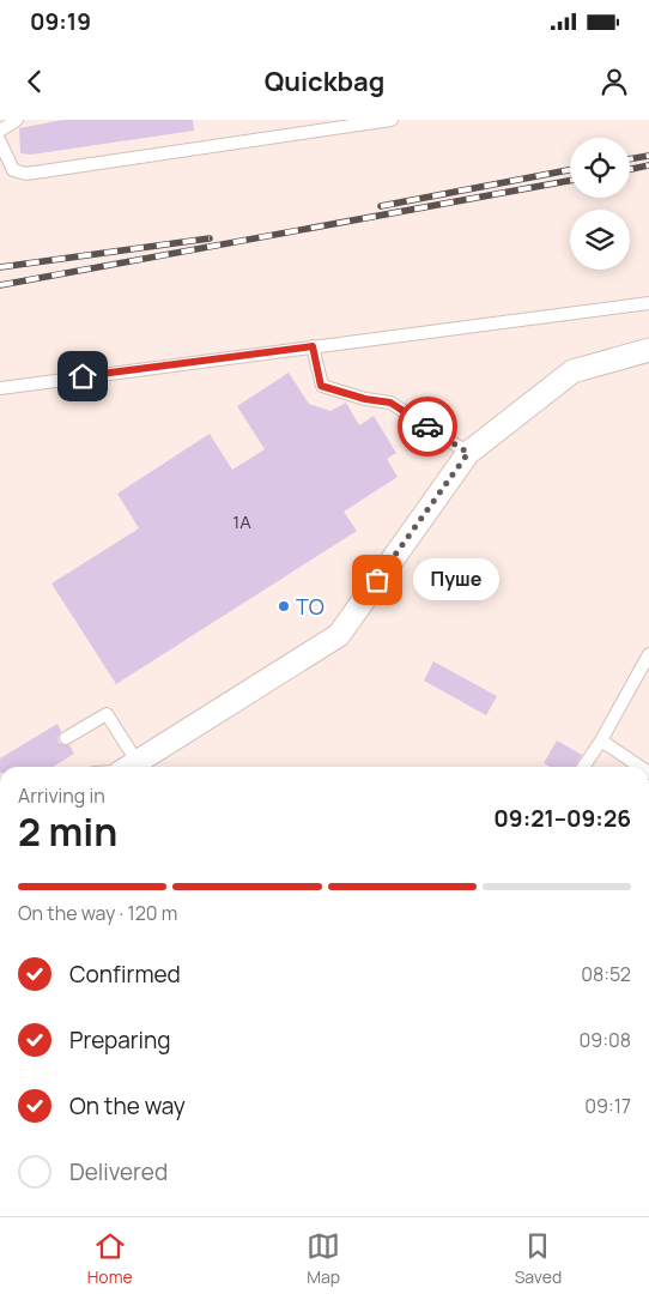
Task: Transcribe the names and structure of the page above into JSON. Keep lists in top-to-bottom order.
{
  "places": ["Пуше", "ТО"],
  "house_numbers": ["1А"],
  "page": {
    "status": "09:19",
    "header": "Quickbag",
    "bubble": "Пуше",
    "heading": ["2 min", "Arriving in", "09:21–09:26"],
    "bar": "On the way · 120 m",
    "list": [
      ["Confirmed", "08:52"],
      ["Preparing", "09:08"],
      ["On the way", "09:17"],
      "Delivered"
    ],
    "tabs": ["Home", "Map", "Saved"]
  }
}
